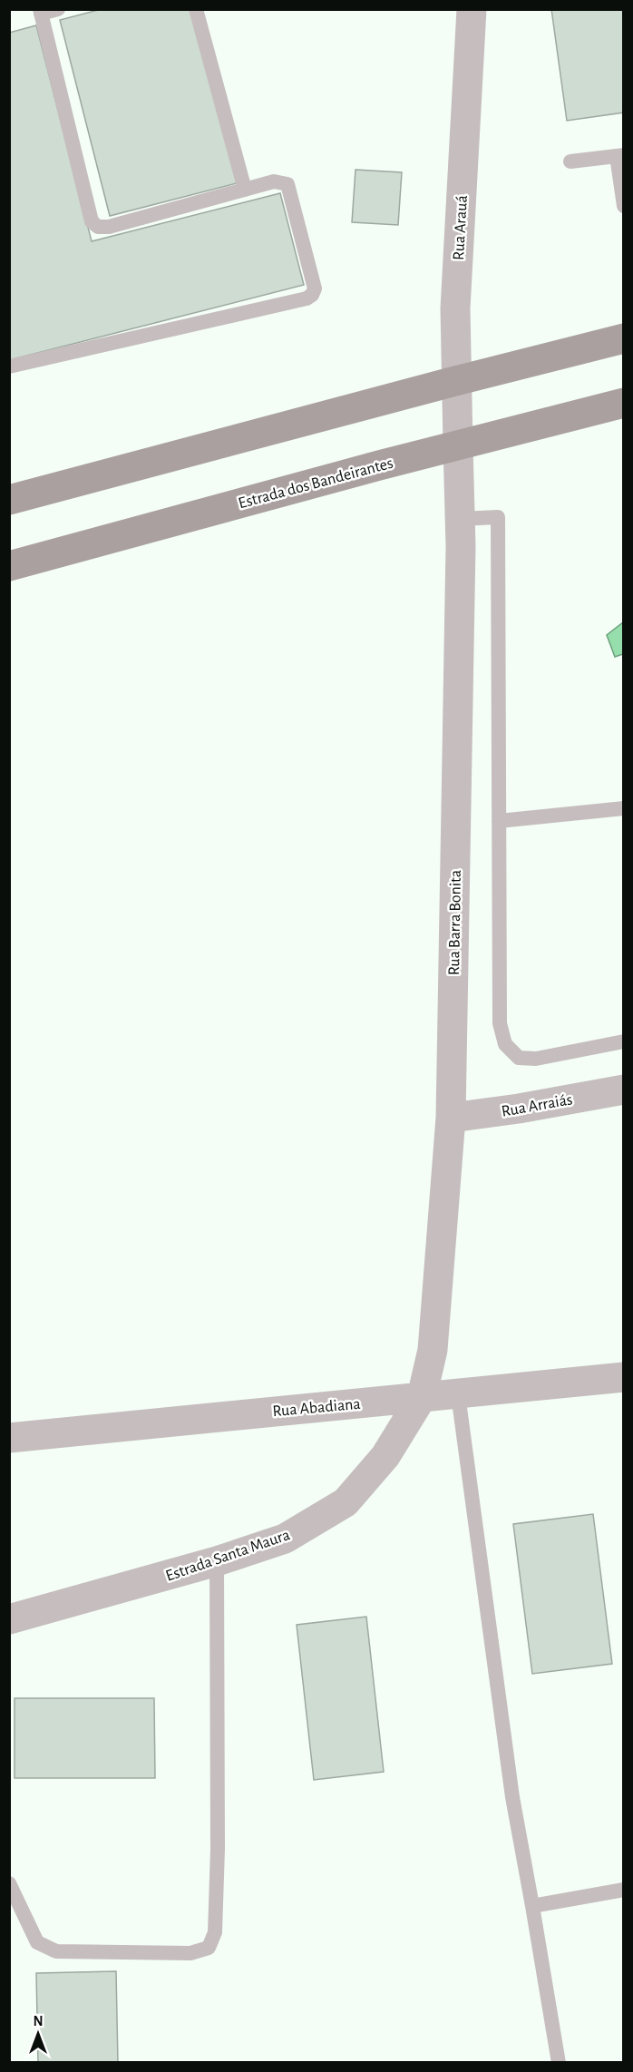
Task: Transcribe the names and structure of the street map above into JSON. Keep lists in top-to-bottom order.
{
  "streets": {
    "main road": ["Estrada dos Bandeirantes"],
    "street": [
      "Rua Arauá",
      "Rua Barra Bonita",
      "Rua Arraiás",
      "Rua Abadiana",
      "Estrada Santa Maura"
    ]
  },
  "crossings": [
    ["Rua Arauá", "Estrada dos Bandeirantes"],
    ["Rua Arauá", "Rua Barra Bonita"],
    ["Estrada dos Bandeirantes", "Rua Barra Bonita"],
    ["Rua Barra Bonita", "Rua Arraiás"],
    ["Rua Barra Bonita", "Rua Abadiana"],
    ["Rua Barra Bonita", "Estrada Santa Maura"],
    ["Rua Abadiana", "Estrada Santa Maura"]
  ],
  "north": "top"
}
